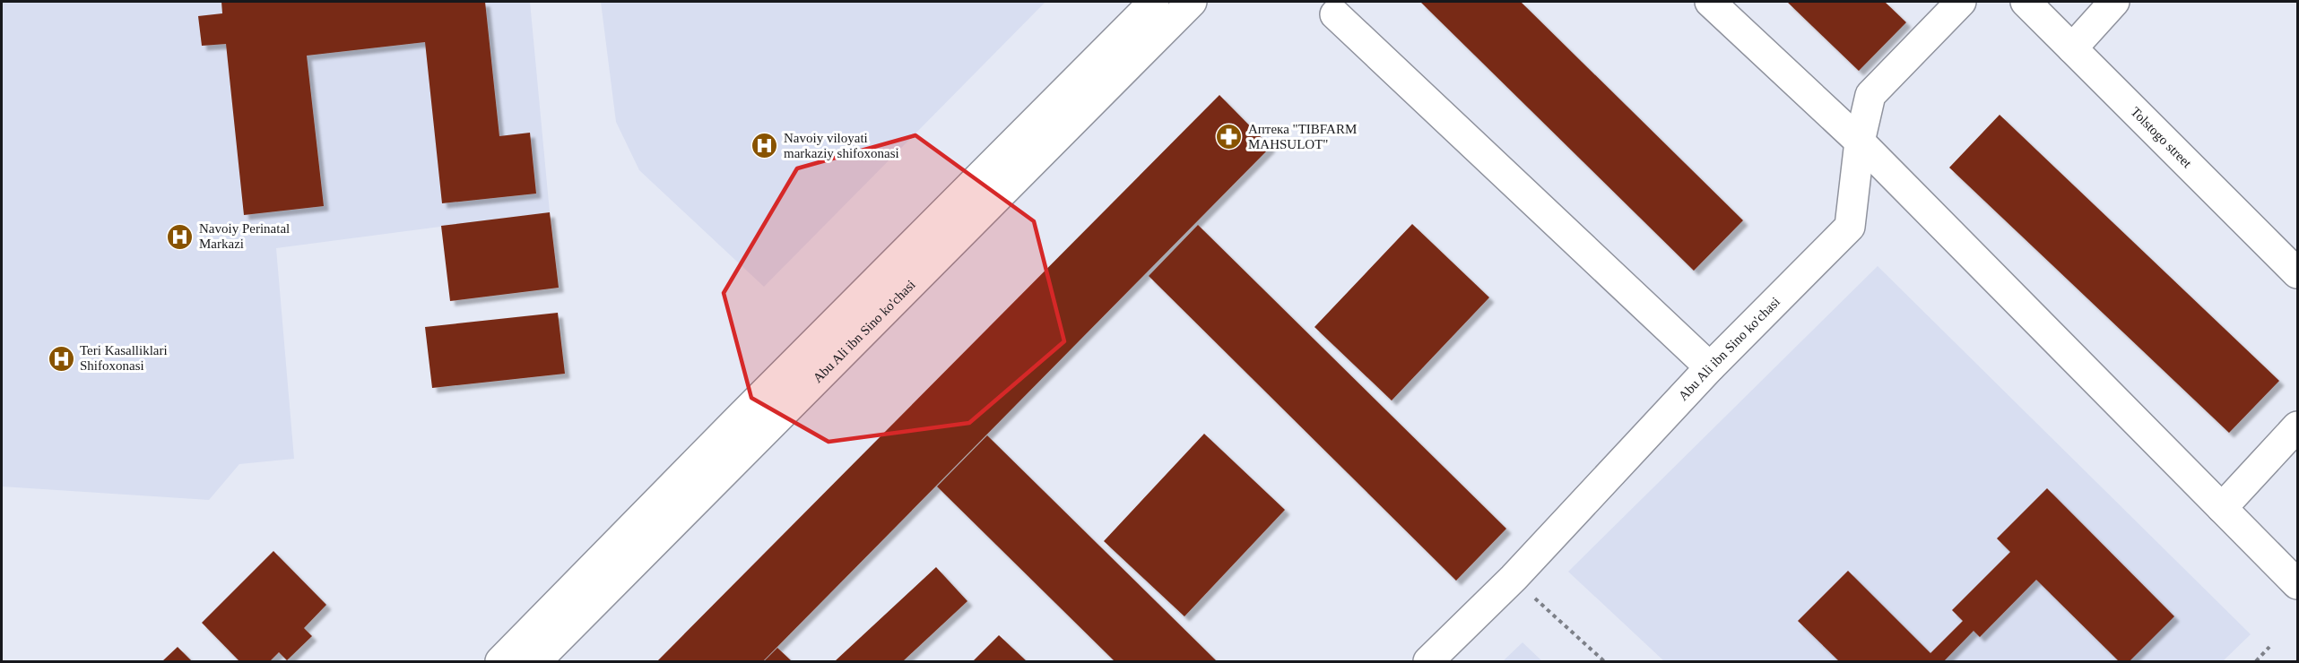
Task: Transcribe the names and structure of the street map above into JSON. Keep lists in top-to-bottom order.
{
  "streets": {
    "street": ["Tolstogo street", "Abu Ali ibn Sino ko'chasi"]
  },
  "places": {
    "pharmacy": ["Аптека \"TIBFARM MAHSULOT\""],
    "hospital": ["Navoiy viloyati markaziy shifoxonasi", "Navoiy Perinatal Markazi", "Teri Kasalliklari Shifoxonasi"]
  }
}
